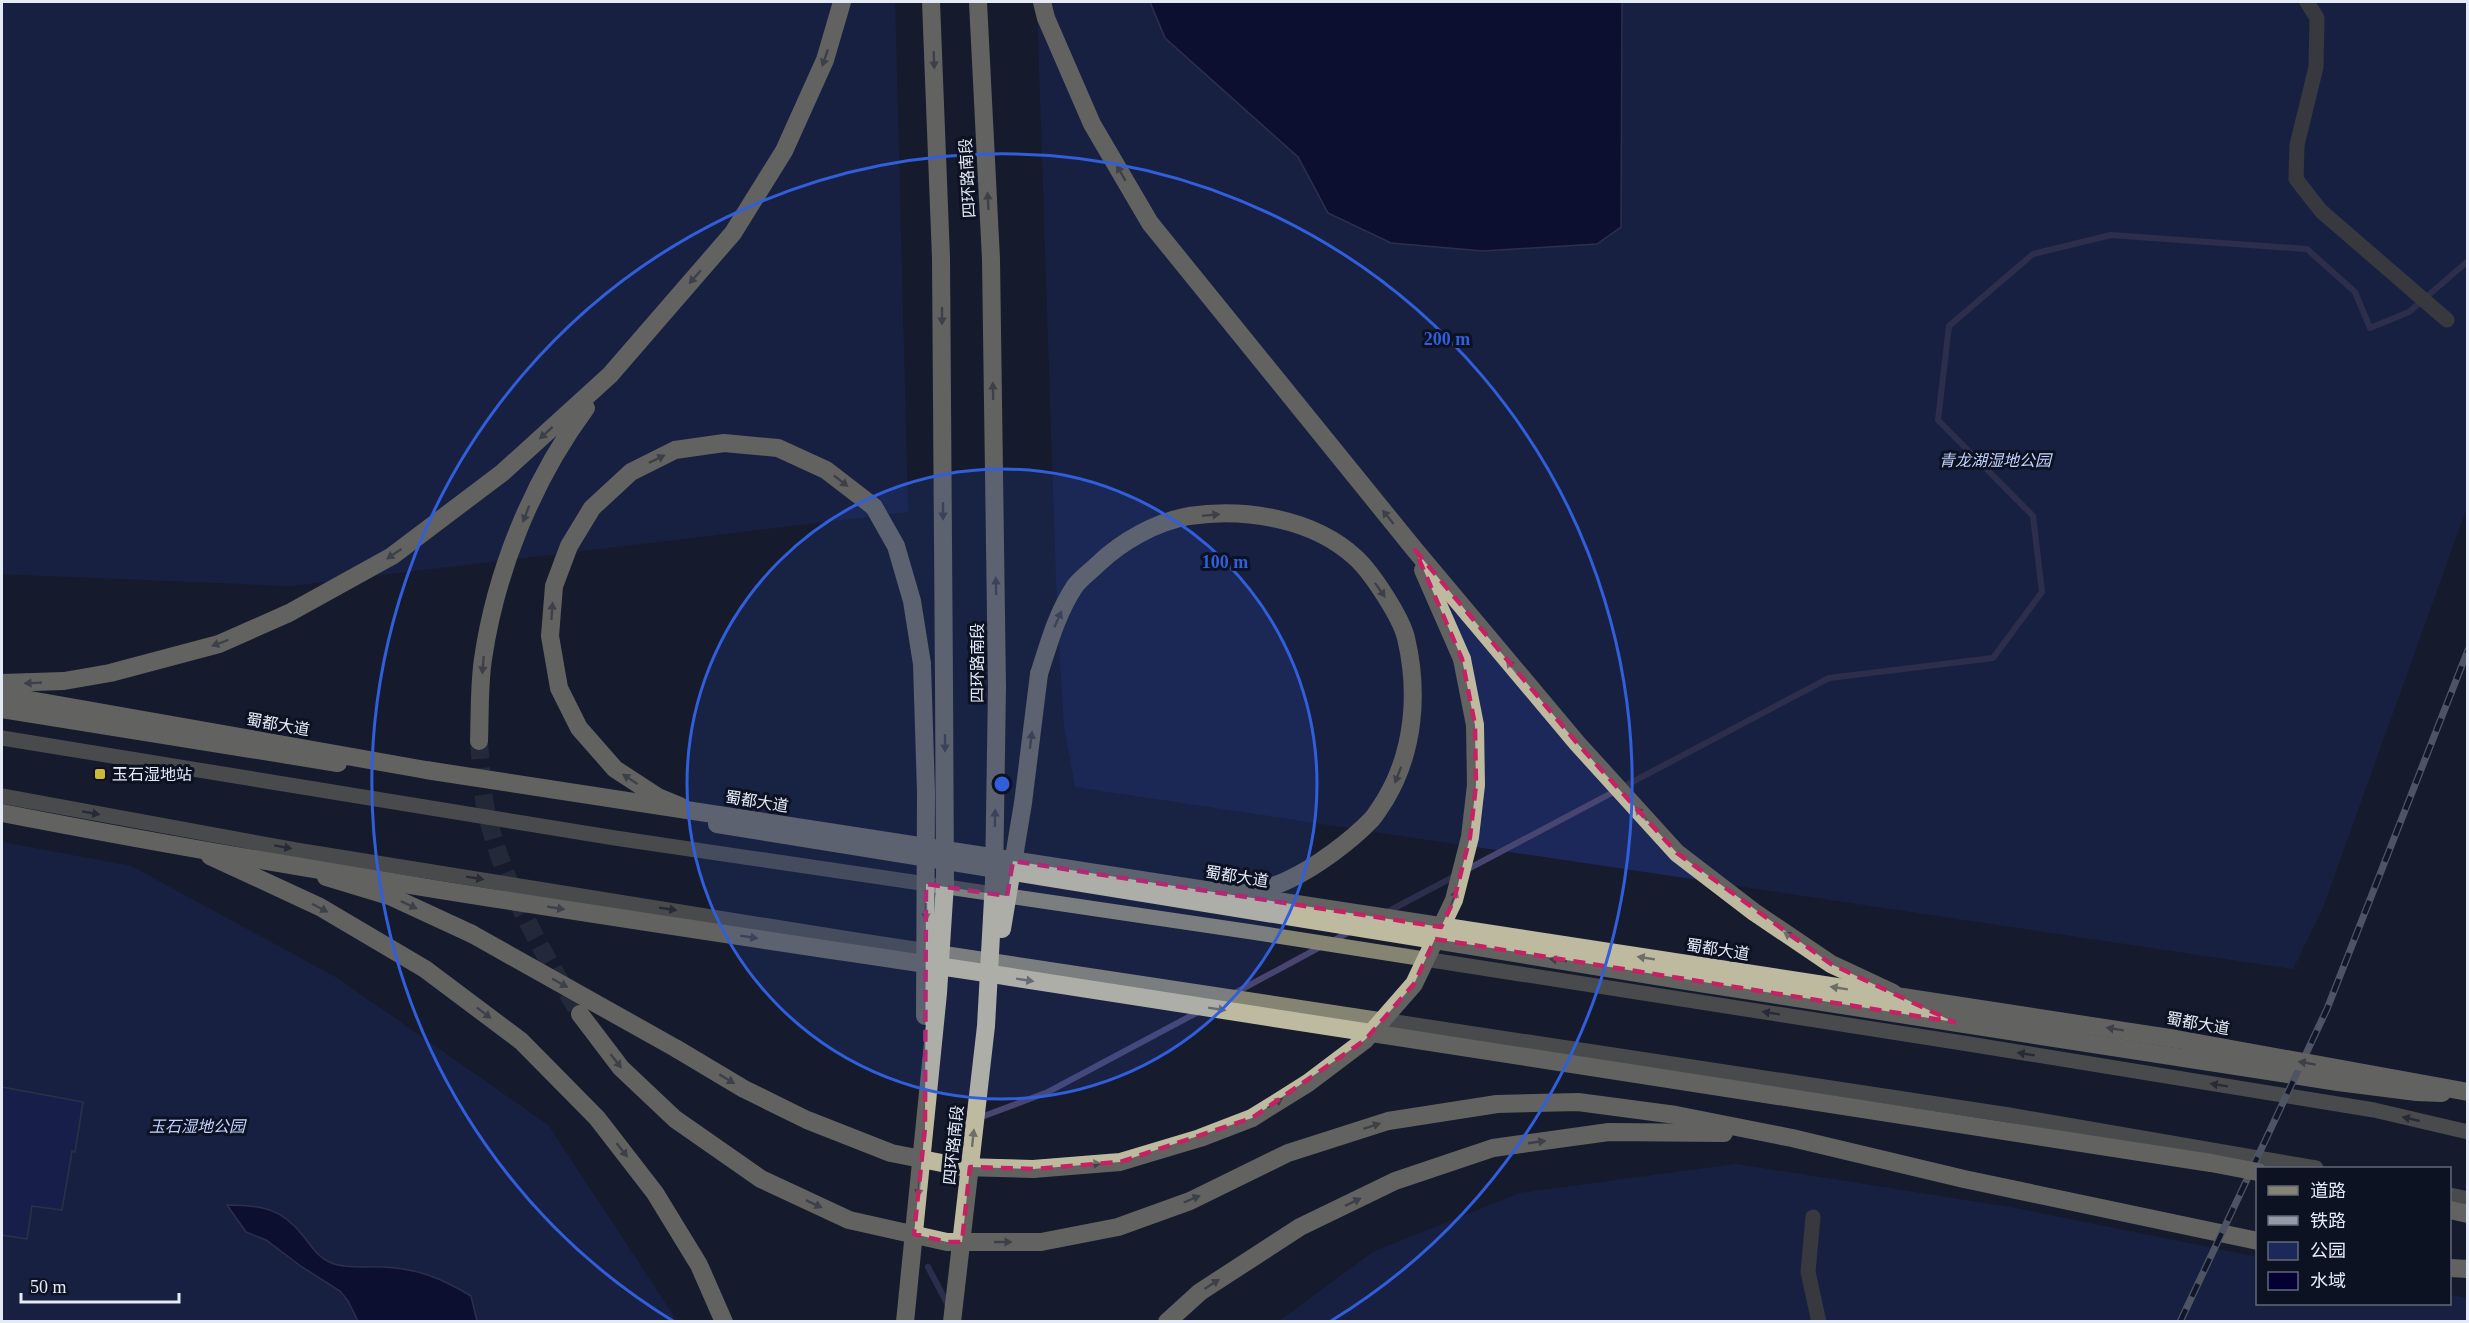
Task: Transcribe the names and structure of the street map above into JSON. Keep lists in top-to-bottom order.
{
  "streets": {
    "highway": ["四环路南段", "蜀都大道"]
  },
  "parks": ["青龙湖湿地公园", "玉石湿地公园"],
  "places": {
    "transit": ["玉石湿地站"]
  },
  "legend": [
    "道路",
    "铁路",
    "公园",
    "水域"
  ],
  "scale_bar": "50 m",
  "rings": ["200 m", "100 m"]
}
